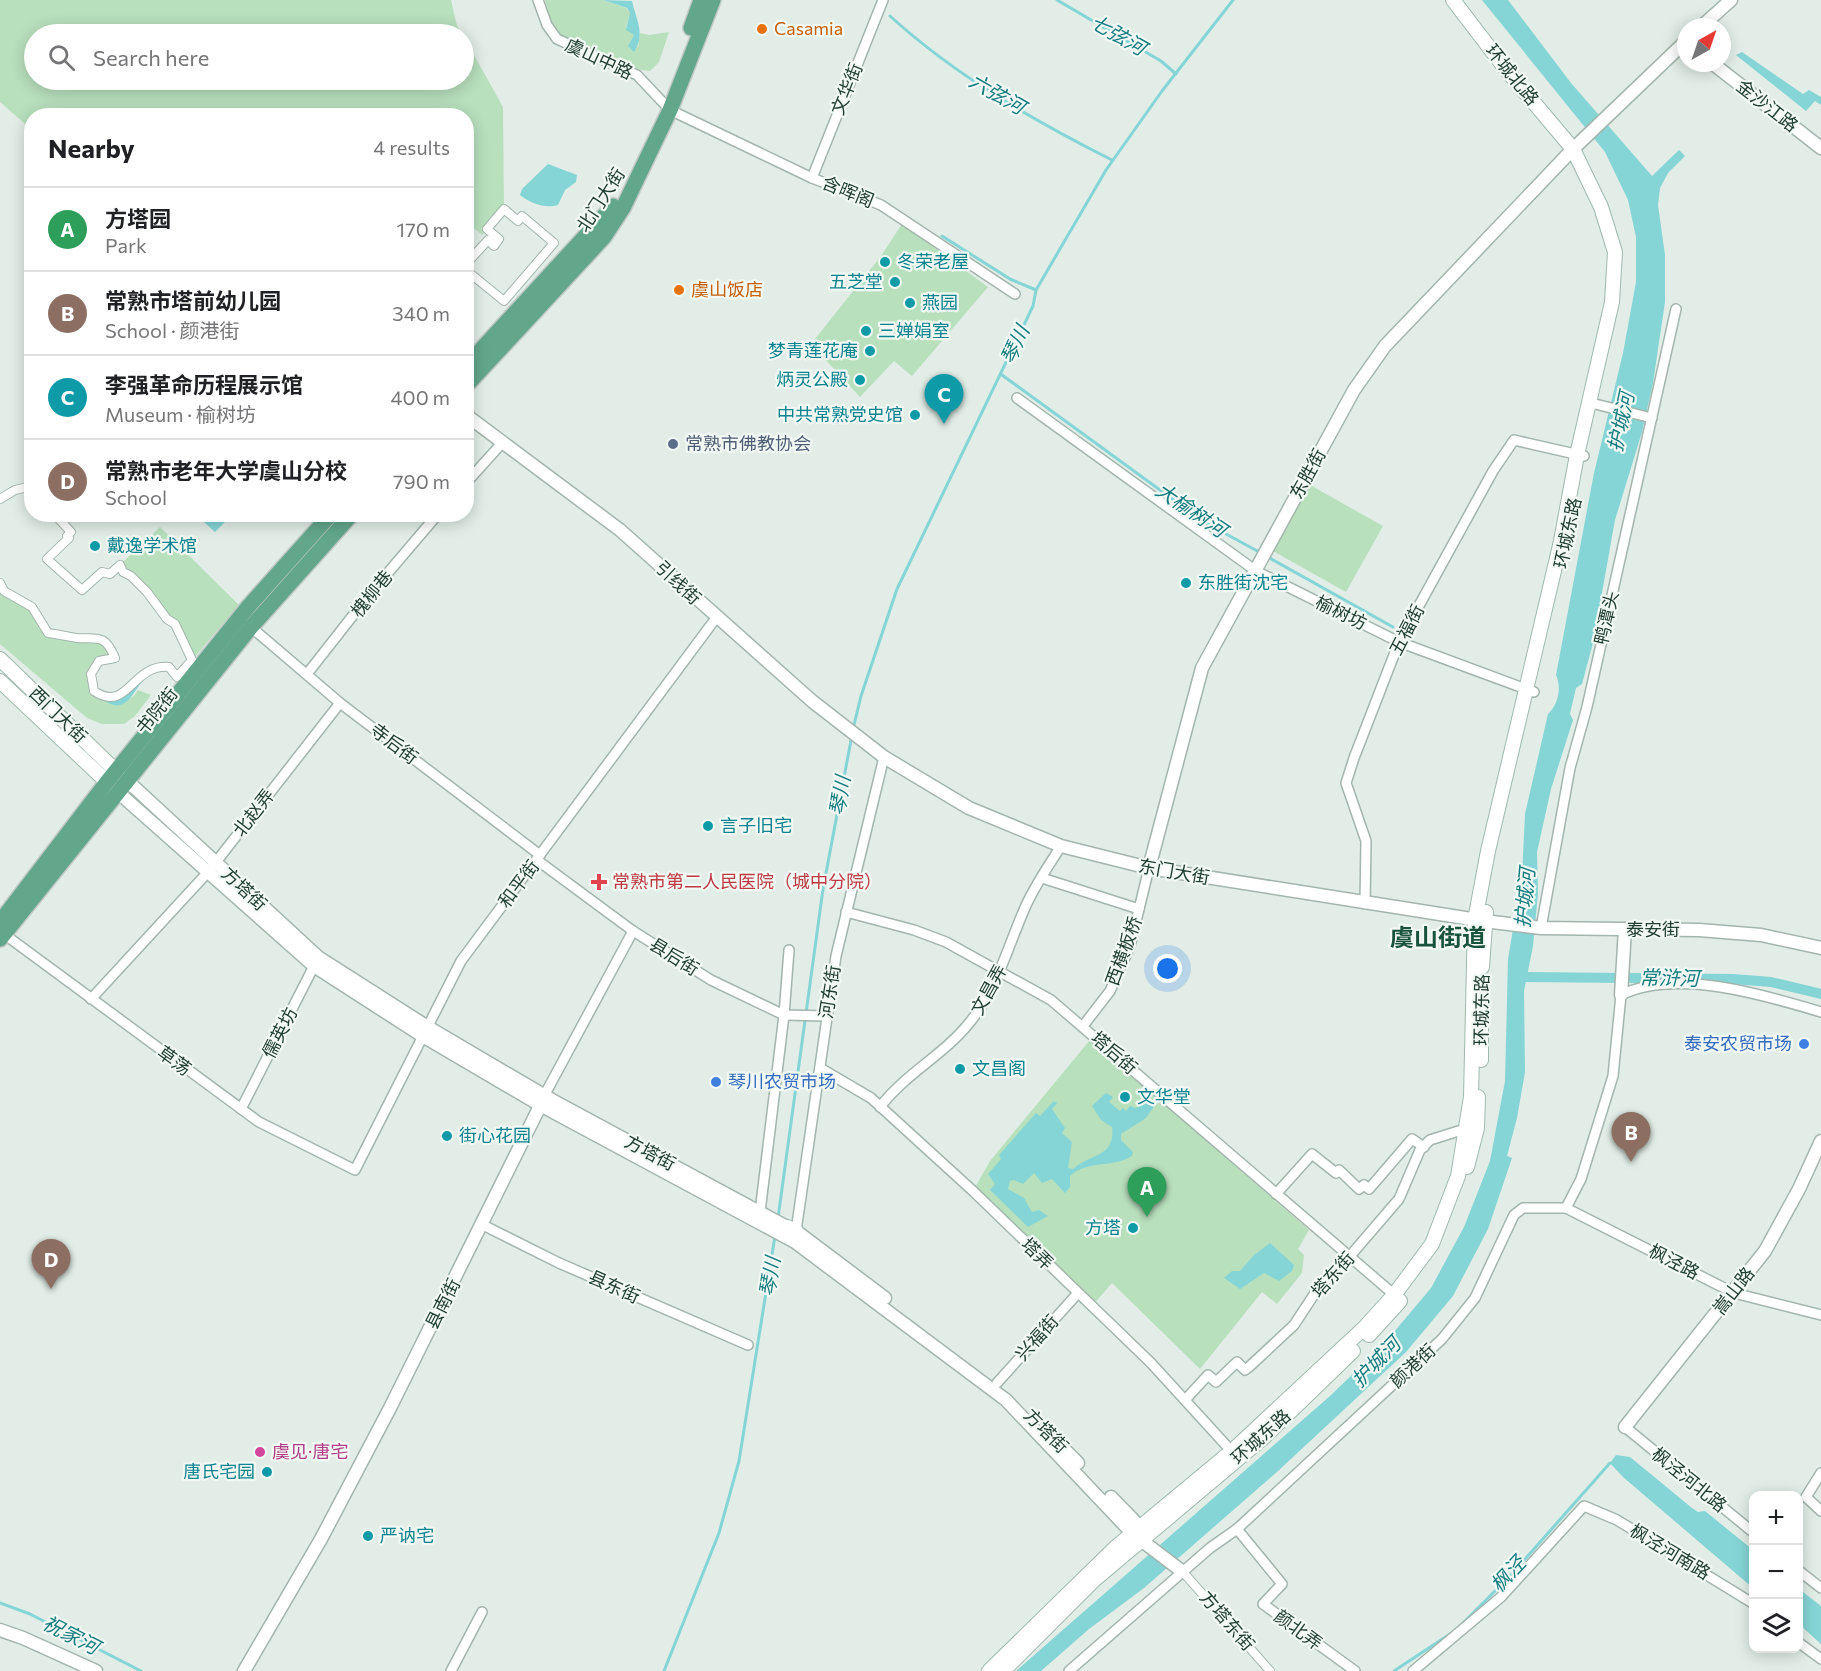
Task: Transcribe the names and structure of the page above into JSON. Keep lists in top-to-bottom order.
{
  "streets": {
    "main road": [
      "环城北路",
      "北门大街",
      "环城东路",
      "书院街",
      "西门大街"
    ],
    "street": [
      "虞山中路",
      "文华街",
      "金沙江路",
      "含晖阁",
      "东胜街",
      "引线街",
      "槐柳巷",
      "榆树坊",
      "鸭潭头",
      "五福街",
      "寺后街",
      "北赵弄",
      "东门大街",
      "和平街",
      "方塔街",
      "泰安街",
      "西横板桥",
      "县后街",
      "文昌弄",
      "河东街",
      "儒英坊",
      "塔后街",
      "草荡",
      "塔弄",
      "枫泾路",
      "塔东街",
      "县东街",
      "嵩山路",
      "县南街",
      "兴福街",
      "颜港街",
      "枫泾河北路",
      "枫泾河南路",
      "方塔东街",
      "颜北弄"
    ]
  },
  "crossings": [
    ["虞山中路", "含晖阁"],
    ["虞山中路", "北门大街"],
    ["环城北路", "东胜街"],
    ["环城北路", "环城东路"],
    ["文华街", "含晖阁"],
    ["含晖阁", "北门大街"],
    ["东胜街", "环城东路"],
    ["东胜街", "榆树坊"],
    ["东胜街", "东门大街"],
    ["东胜街", "西横板桥"],
    ["环城东路", "榆树坊"],
    ["环城东路", "五福街"],
    ["环城东路", "东门大街"],
    ["环城东路", "方塔街"],
    ["环城东路", "泰安街"],
    ["环城东路", "塔后街"],
    ["环城东路", "塔弄"],
    ["引线街", "东门大街"],
    ["引线街", "和平街"],
    ["引线街", "河东街"],
    ["槐柳巷", "寺后街"],
    ["榆树坊", "五福街"],
    ["鸭潭头", "泰安街"],
    ["五福街", "东门大街"],
    ["书院街", "西门大街"],
    ["书院街", "寺后街"],
    ["书院街", "方塔街"],
    ["书院街", "草荡"],
    ["西门大街", "方塔街"],
    ["寺后街", "北赵弄"],
    ["寺后街", "和平街"],
    ["寺后街", "县后街"],
    ["北赵弄", "方塔街"],
    ["北赵弄", "草荡"],
    ["东门大街", "泰安街"],
    ["东门大街", "西横板桥"],
    ["东门大街", "文昌弄"],
    ["东门大街", "河东街"],
    ["和平街", "方塔街"],
    ["和平街", "县后街"],
    ["和平街", "草荡"],
    ["方塔街", "河东街"],
    ["方塔街", "儒英坊"],
    ["方塔街", "县南街"],
    ["方塔街", "兴福街"],
    ["方塔街", "颜港街"],
    ["方塔街", "方塔东街"],
    ["西横板桥", "塔后街"],
    ["县后街", "河东街"],
    ["县后街", "县南街"],
    ["文昌弄", "塔后街"],
    ["文昌弄", "塔弄"],
    ["河东街", "塔后街"],
    ["河东街", "塔弄"],
    ["儒英坊", "草荡"],
    ["塔后街", "塔东街"],
    ["塔弄", "塔东街"],
    ["塔弄", "兴福街"],
    ["枫泾路", "嵩山路"],
    ["枫泾路", "颜港街"],
    ["县东街", "县南街"],
    ["嵩山路", "枫泾河北路"],
    ["颜港街", "方塔东街"],
    ["颜港街", "颜北弄"]
  ],
  "districts": ["虞山街道"],
  "water": [
    "七弦河",
    "六弦河",
    "琴川",
    "护城河",
    "大榆树河",
    "常浒河",
    "枫泾",
    "祝家河"
  ],
  "places": {
    "other": [
      "Casamia",
      "冬荣老屋",
      "五芝堂",
      "虞山饭店",
      "燕园",
      "三婵娟室",
      "梦青莲花庵",
      "炳灵公殿",
      "中共常熟党史馆",
      "常熟市佛教协会",
      "戴逸学术馆",
      "东胜街沈宅",
      "言子旧宅",
      "泰安农贸市场",
      "文昌阁",
      "琴川农贸市场",
      "文华堂",
      "街心花园",
      "方塔",
      "虞见·唐宅",
      "唐氏宅园",
      "严讷宅"
    ],
    "health": ["常熟市第二人民医院（城中分院）"]
  },
  "north": "top right",
  "page": {
    "search": "Search here",
    "heading": ["Nearby", "4 results"],
    "list": [
      {
        "mark": "A",
        "name": "方塔园",
        "note": "Park",
        "value": "170 m"
      },
      {
        "mark": "B",
        "name": "常熟市塔前幼儿园",
        "note": "School · 颜港街",
        "value": "340 m"
      },
      {
        "mark": "C",
        "name": "李强革命历程展示馆",
        "note": "Museum · 榆树坊",
        "value": "400 m"
      },
      {
        "mark": "D",
        "name": "常熟市老年大学虞山分校",
        "note": "School",
        "value": "790 m"
      }
    ],
    "pins": [
      "C",
      "B",
      "A",
      "D"
    ],
    "map_buttons": ["+", "−"]
  }
}
